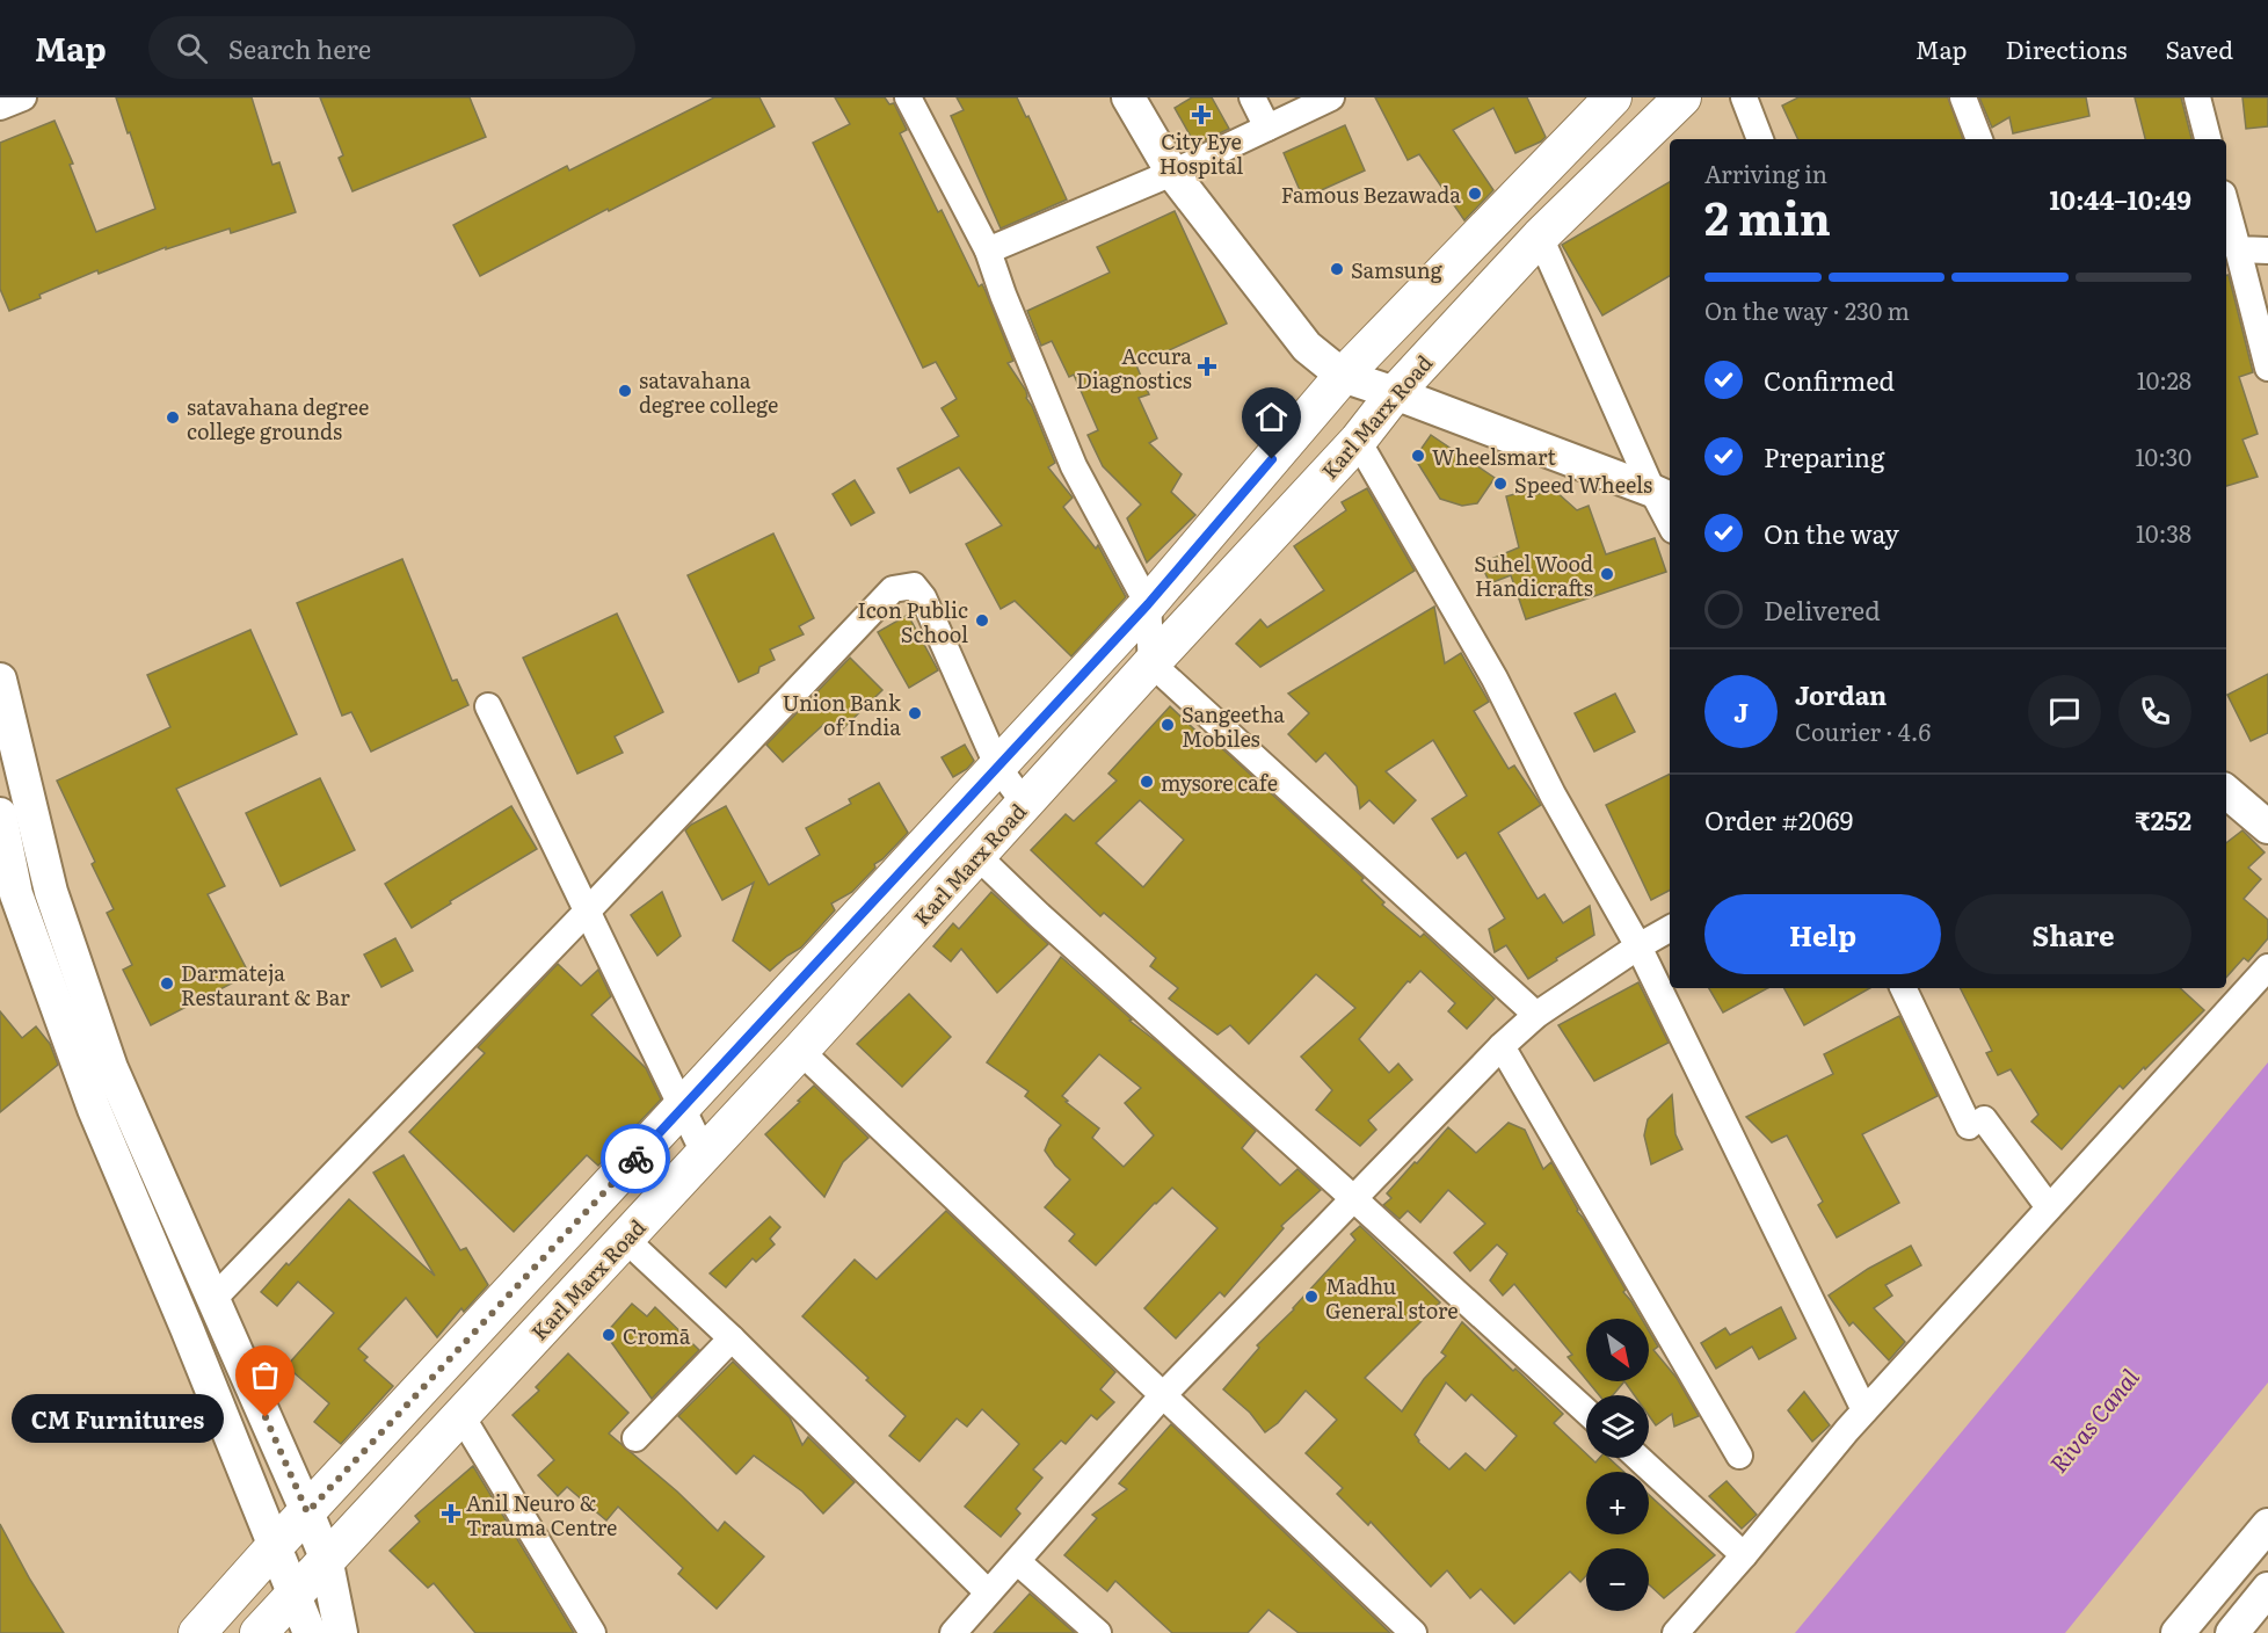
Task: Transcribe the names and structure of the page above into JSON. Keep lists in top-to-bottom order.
{
  "streets": {
    "main road": ["Karl Marx Road"]
  },
  "water": ["Rivas Canal"],
  "places": {
    "health": ["City Eye Hospital", "Accura Diagnostics", "Anil Neuro & Trauma Centre"],
    "other": [
      "Famous Bezawada",
      "Samsung",
      "satavahana degree college",
      "satavahana degree college grounds",
      "Wheelsmart",
      "Speed Wheels",
      "Suhel Wood Handicrafts",
      "Icon Public School",
      "Union Bank of India",
      "Sangeetha Mobiles",
      "mysore cafe",
      "Darmateja Restaurant & Bar",
      "Madhu General store",
      "Cromā",
      "CM Furnitures"
    ]
  },
  "north": "bottom right",
  "page": {
    "header": "Map",
    "search": "Search here",
    "nav": ["Map", "Directions", "Saved"],
    "heading": ["2 min", "Arriving in", "10:44–10:49"],
    "panel": [
      "Jordan",
      "Courier · 4.6",
      "Order #2069",
      "₹252"
    ],
    "bar": "On the way · 230 m",
    "list": [
      ["Confirmed", "10:28"],
      ["Preparing", "10:30"],
      ["On the way", "10:38"],
      "Delivered"
    ],
    "round": "J",
    "buttons": ["Help", "Share"],
    "map_buttons": ["+", "−"],
    "bubble": "CM Furnitures"
  }
}
